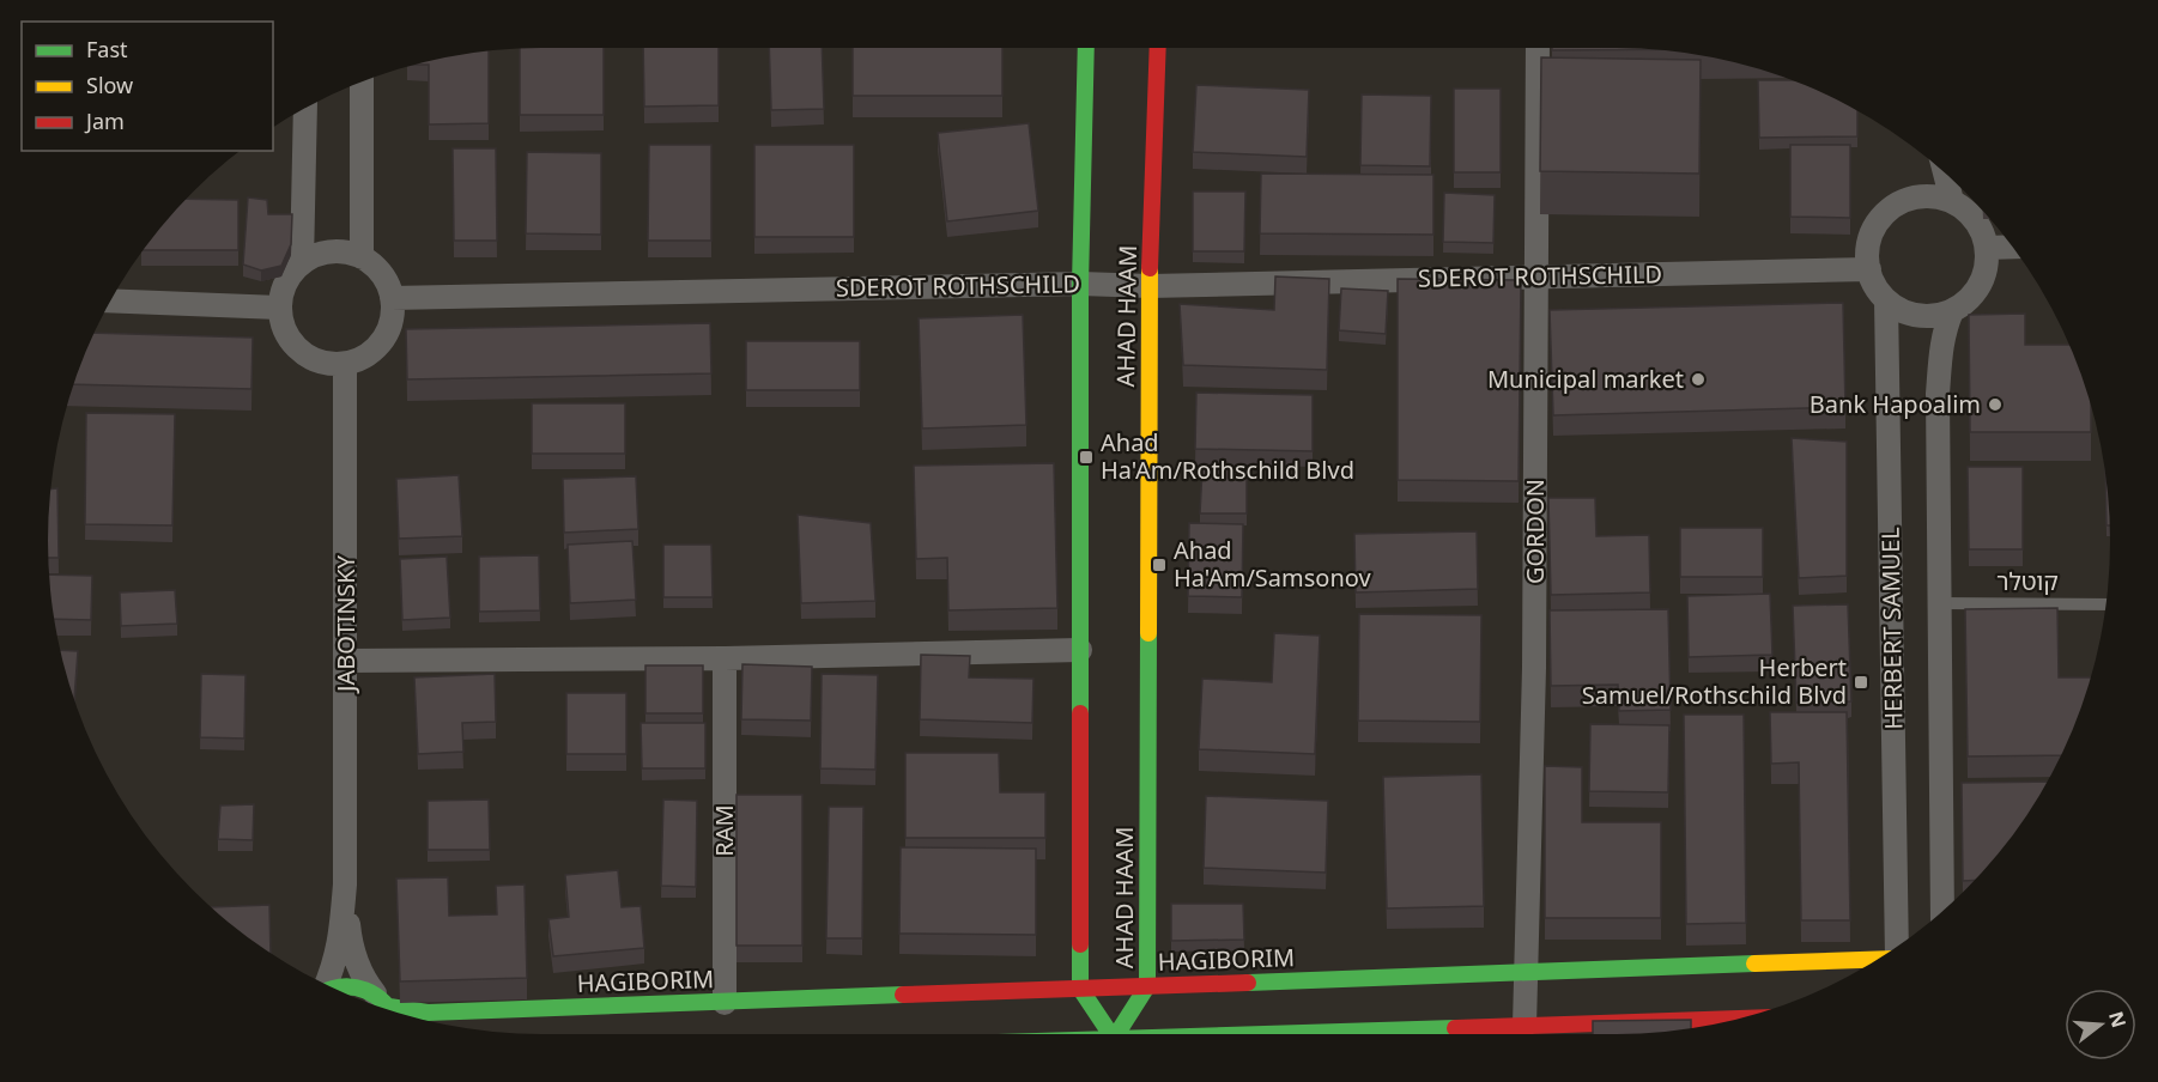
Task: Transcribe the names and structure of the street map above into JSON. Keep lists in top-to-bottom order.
{
  "streets": {
    "street": [
      "SDEROT ROTHSCHILD",
      "AHAD HAAM",
      "GORDON",
      "JABOTINSKY",
      "HERBERT SAMUEL",
      "RAM",
      "HAGIBORIM"
    ],
    "lane": ["קוטלר"]
  },
  "crossings": [
    ["SDEROT ROTHSCHILD", "AHAD HAAM"],
    ["SDEROT ROTHSCHILD", "GORDON"],
    ["SDEROT ROTHSCHILD", "JABOTINSKY"],
    ["SDEROT ROTHSCHILD", "HERBERT SAMUEL"],
    ["AHAD HAAM", "HAGIBORIM"],
    ["GORDON", "HAGIBORIM"],
    ["קוטלר", "HERBERT SAMUEL"],
    ["JABOTINSKY", "HAGIBORIM"],
    ["RAM", "HAGIBORIM"]
  ],
  "places": {
    "other": ["Municipal market", "Bank Hapoalim"],
    "transit": ["Ahad Ha'Am/Rothschild Blvd", "Ahad Ha'Am/Samsonov", "Herbert Samuel/Rothschild Blvd"]
  },
  "legend": ["Fast", "Slow", "Jam"],
  "north": "right"
}
